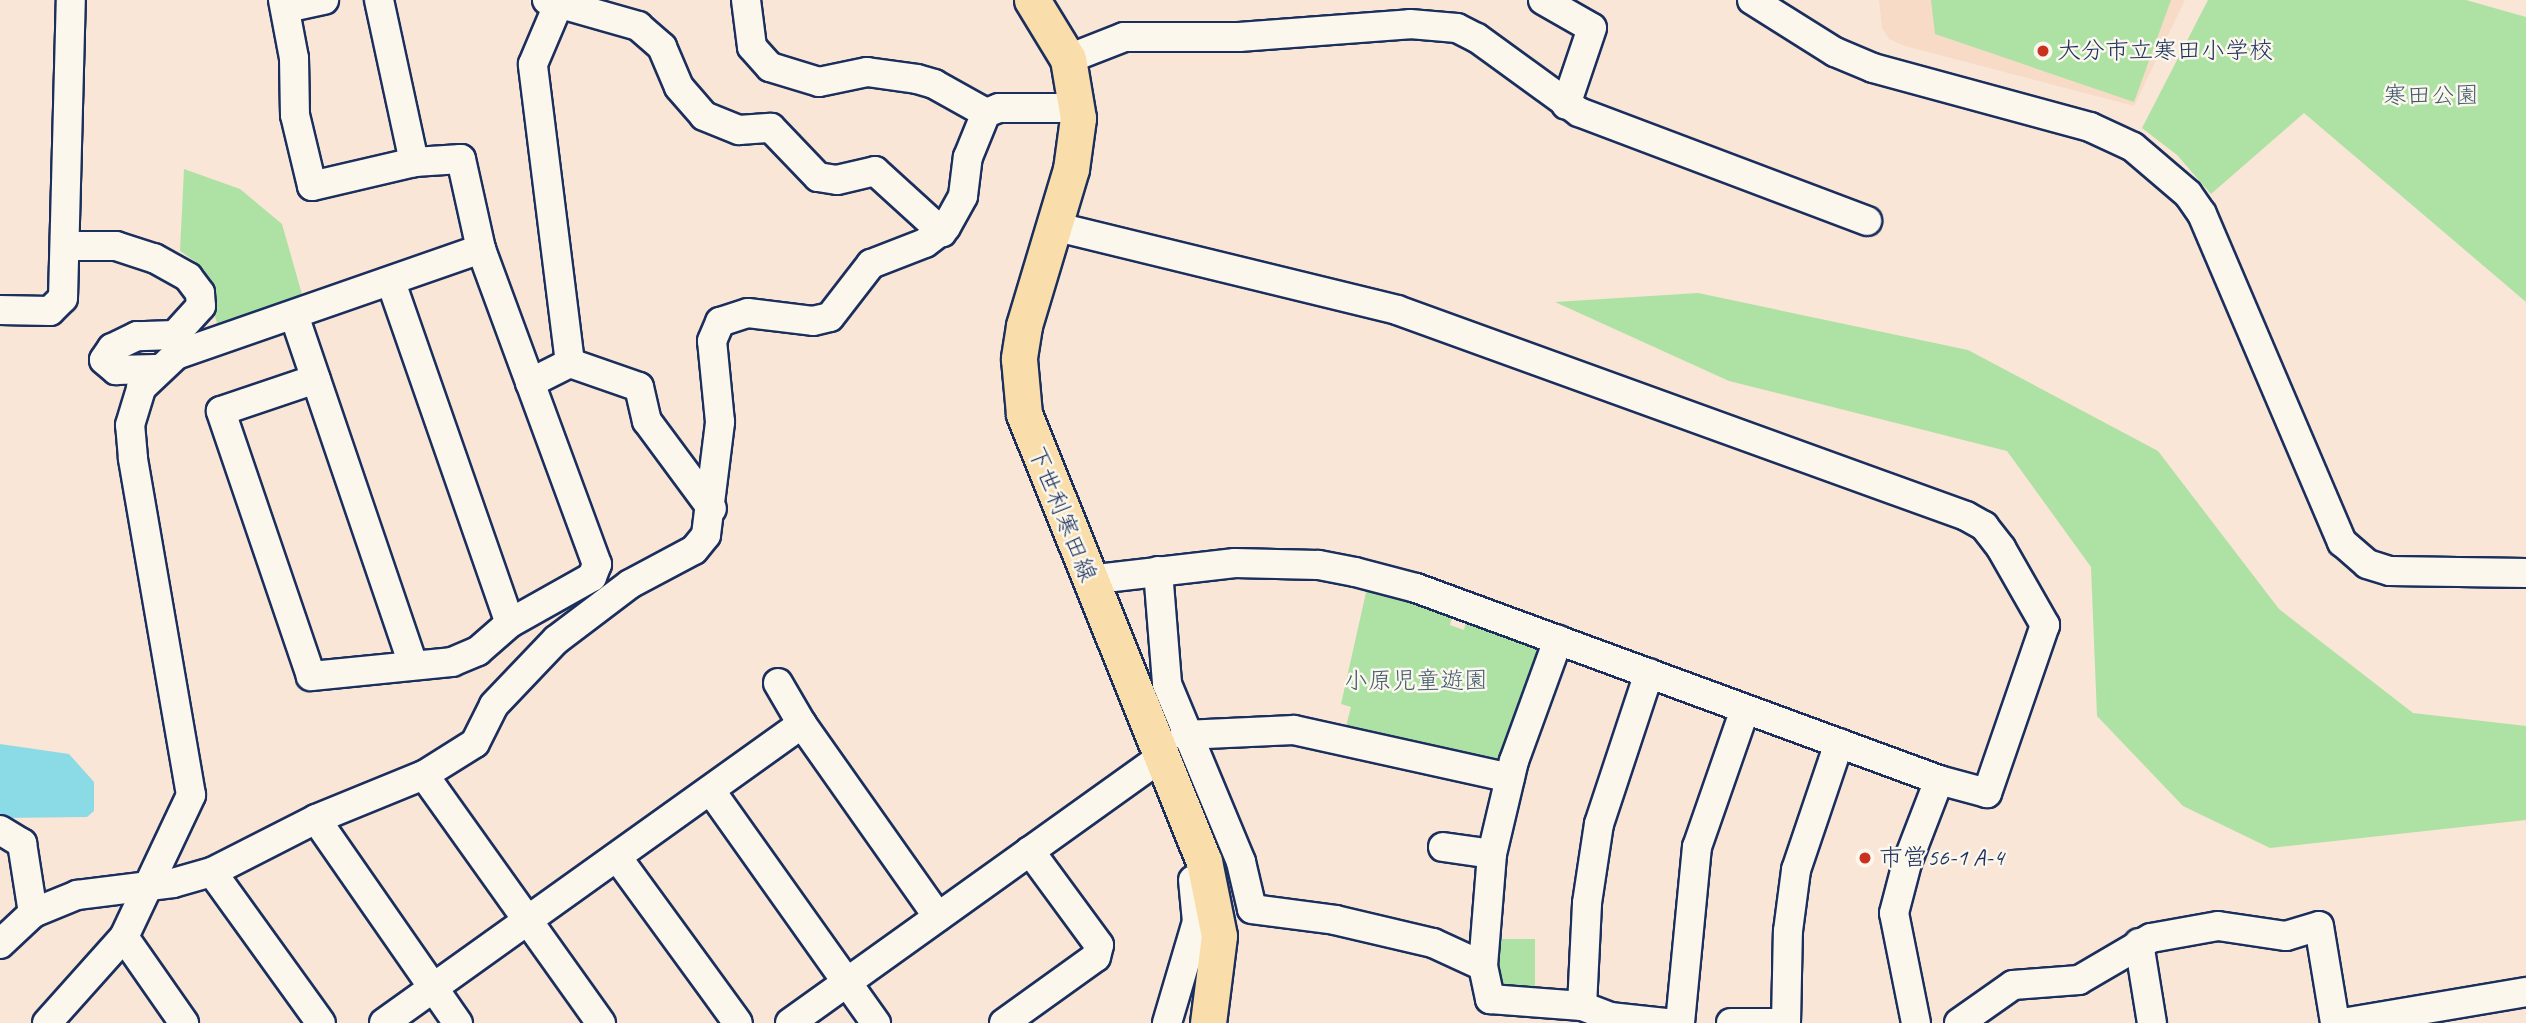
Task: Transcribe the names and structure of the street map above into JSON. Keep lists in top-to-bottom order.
{
  "streets": {
    "main road": ["下世利寒田線"]
  },
  "parks": ["寒田公園", "小原児童遊園"],
  "places": ["大分市立寒田小学校", "市営56-1 A-4"]
}
